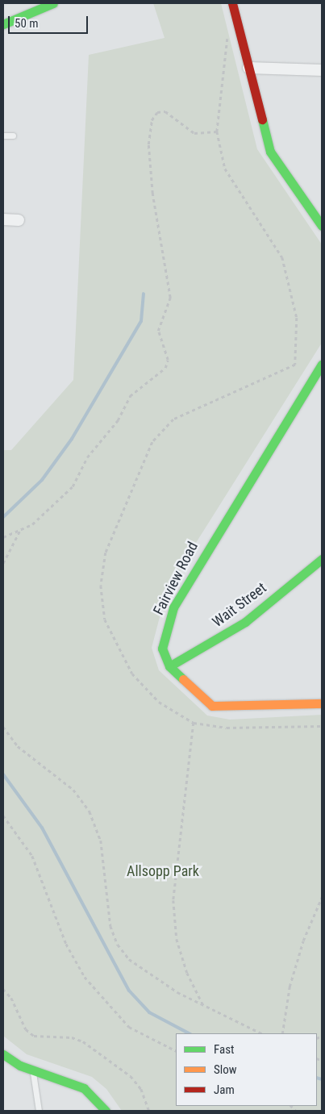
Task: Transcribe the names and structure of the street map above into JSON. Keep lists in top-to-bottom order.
{
  "streets": {
    "street": ["Fairview Road", "Wait Street"]
  },
  "crossings": [
    ["Fairview Road", "Wait Street"]
  ],
  "parks": ["Allsopp Park"],
  "legend": ["Fast", "Slow", "Jam"],
  "scale_bar": "50 m"
}
